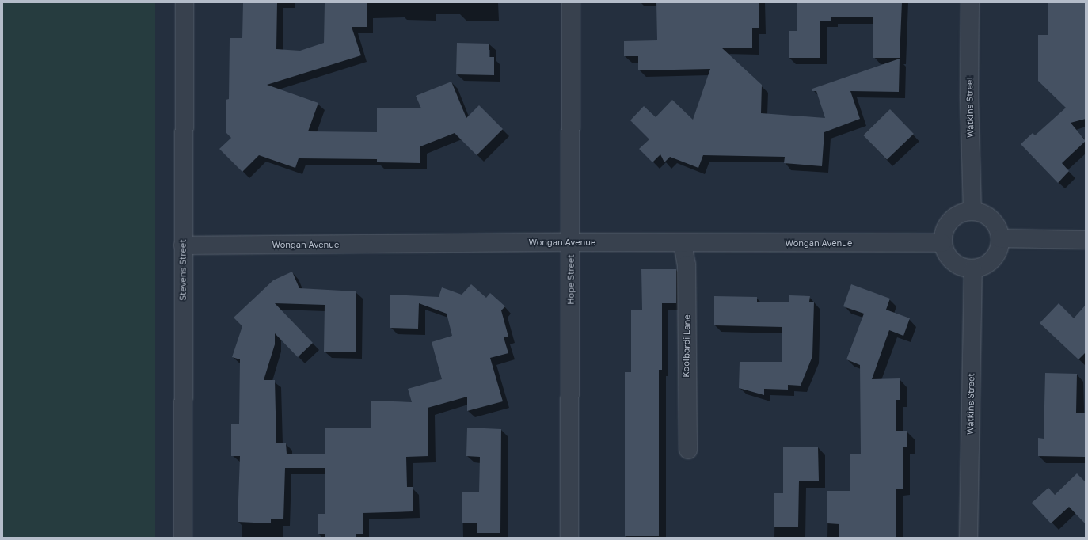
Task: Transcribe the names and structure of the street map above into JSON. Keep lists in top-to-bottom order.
{
  "streets": {
    "street": [
      "Watkins Street",
      "Wongan Avenue",
      "Stevens Street",
      "Hope Street",
      "Koolbardi Lane"
    ]
  },
  "crossings": [
    ["Watkins Street", "Wongan Avenue"],
    ["Wongan Avenue", "Stevens Street"],
    ["Wongan Avenue", "Hope Street"],
    ["Wongan Avenue", "Koolbardi Lane"]
  ]
}
